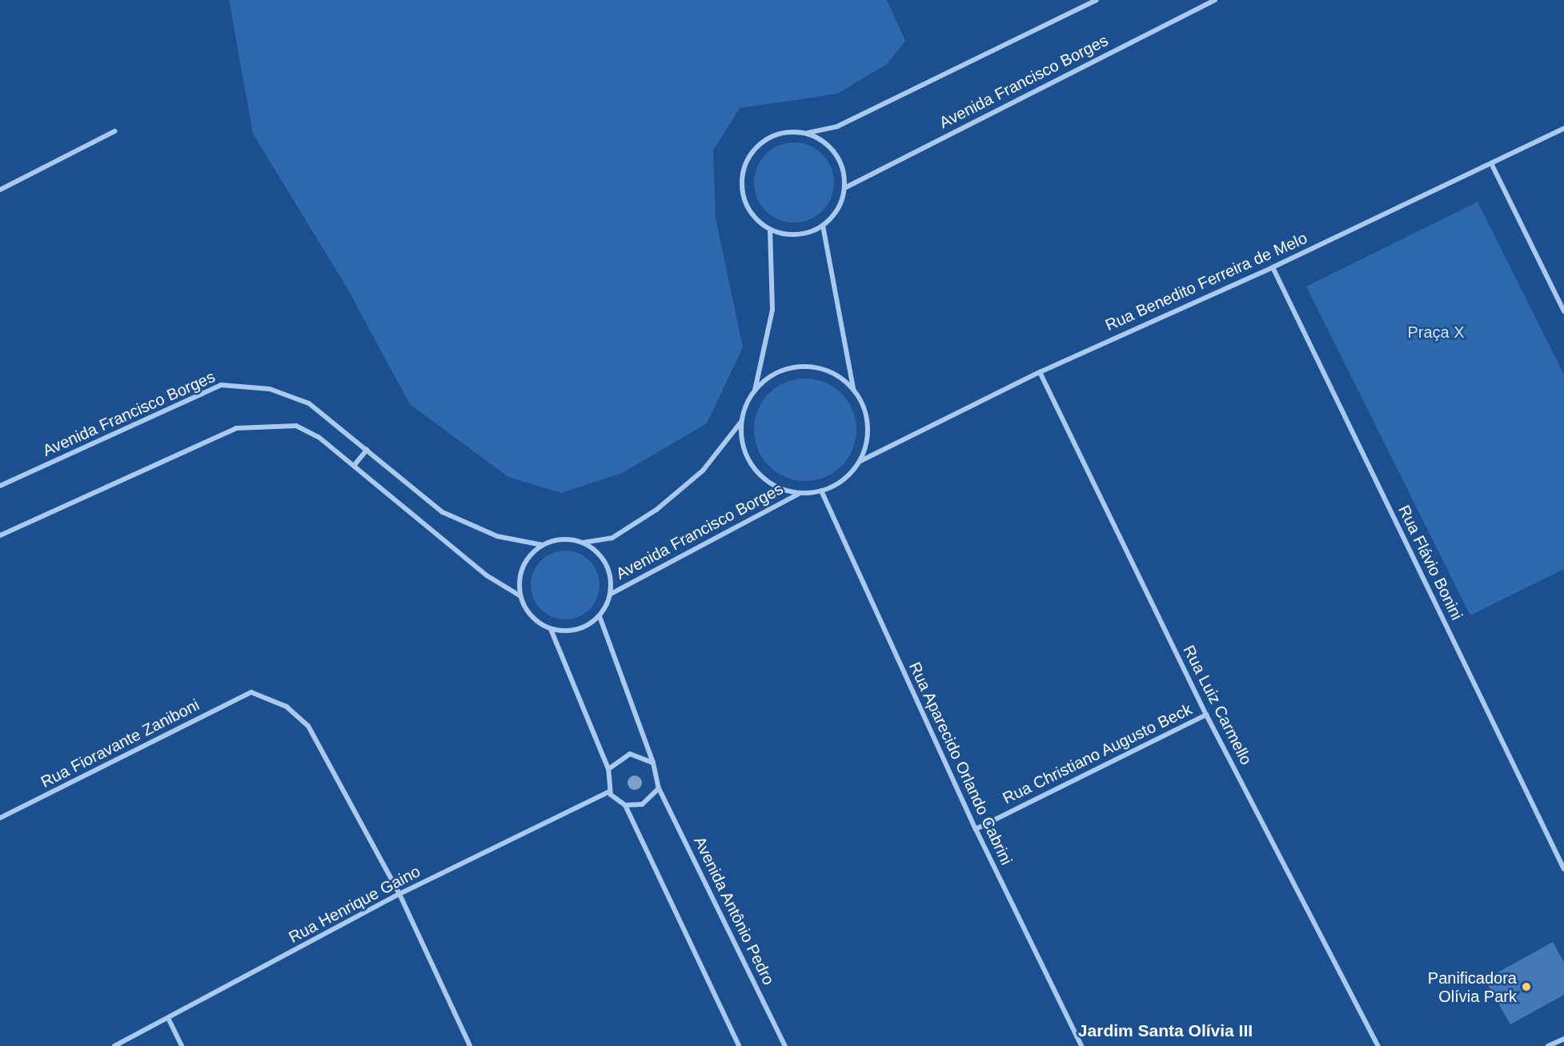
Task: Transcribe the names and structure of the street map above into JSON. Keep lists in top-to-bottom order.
{
  "streets": {
    "street": [
      "Avenida Francisco Borges",
      "Rua Benedito Ferreira de Melo",
      "Rua Flávio Bonini",
      "Rua Luiz Carmello",
      "Rua Fioravante Zaniboni",
      "Rua Christiano Augusto Beck",
      "Rua Aparecido Orlando Cabrini",
      "Rua Henrique Gaino",
      "Avenida Antônio Pedro"
    ]
  },
  "crossings": [
    ["Avenida Francisco Borges", "Rua Benedito Ferreira de Melo"],
    ["Avenida Francisco Borges", "Rua Aparecido Orlando Cabrini"],
    ["Rua Benedito Ferreira de Melo", "Rua Flávio Bonini"],
    ["Rua Benedito Ferreira de Melo", "Rua Luiz Carmello"],
    ["Rua Benedito Ferreira de Melo", "Rua Aparecido Orlando Cabrini"],
    ["Rua Luiz Carmello", "Rua Christiano Augusto Beck"],
    ["Rua Fioravante Zaniboni", "Rua Henrique Gaino"],
    ["Rua Christiano Augusto Beck", "Rua Aparecido Orlando Cabrini"],
    ["Rua Henrique Gaino", "Avenida Antônio Pedro"]
  ],
  "districts": ["Jardim Santa Olívia III"],
  "parks": ["Praça X"],
  "places": ["Panificadora Olívia Park"]
}
